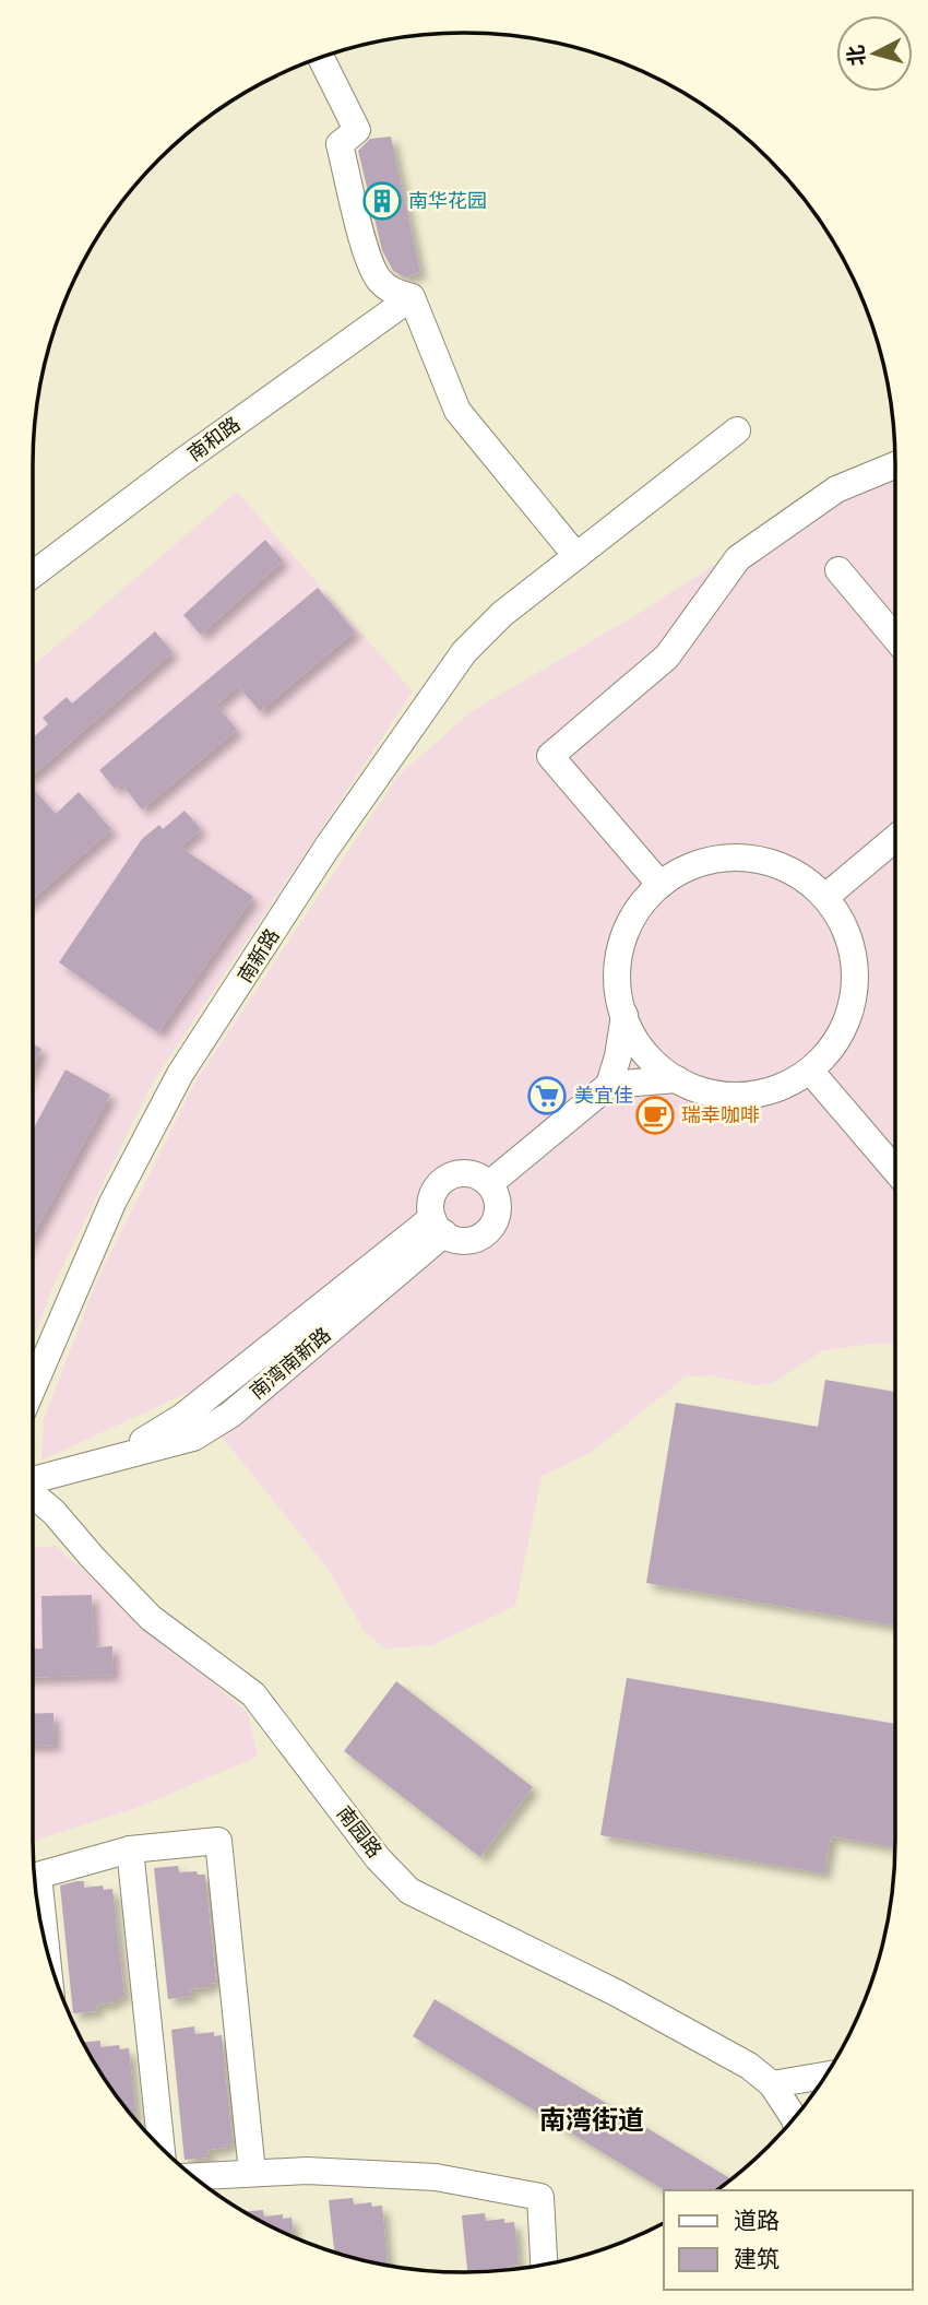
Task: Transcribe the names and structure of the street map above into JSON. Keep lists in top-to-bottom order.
{
  "streets": {
    "street": [
      "南和路",
      "南新路",
      "南湾南新路",
      "南园路"
    ]
  },
  "districts": ["南湾街道"],
  "places": {
    "building": ["南华花园"],
    "supermarket": ["美宜佳"],
    "cafe": ["瑞幸咖啡"]
  },
  "legend": ["道路", "建筑"],
  "north": "left"
}
